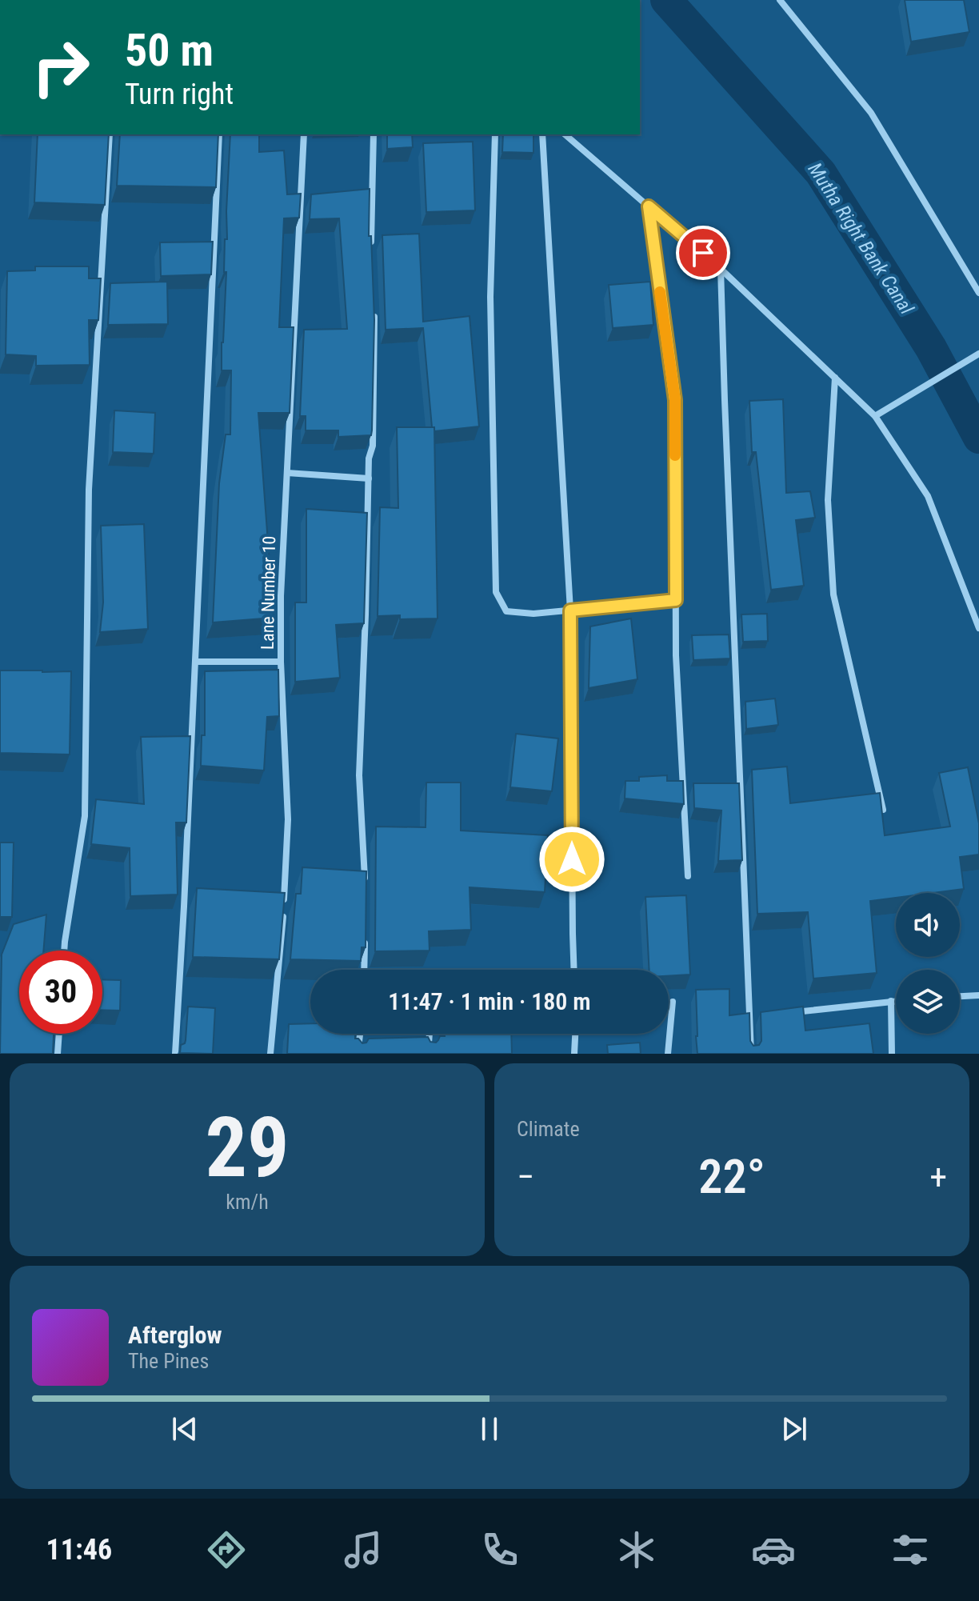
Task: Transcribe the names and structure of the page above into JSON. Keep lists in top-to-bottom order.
{
  "streets": {
    "street": ["Lane Number 10"]
  },
  "water": ["Mutha Right Bank Canal"],
  "page": {
    "turn": ["50 m", "Turn right"],
    "limit": "30",
    "trip": "11:47 · 1 min · 180 m",
    "tile": [
      ["29", "km/h"],
      "Climate"
    ],
    "heat": ["−", "22°", "+"],
    "song": ["Afterglow", "The Pines"],
    "tabs": "11:46"
  }
}
